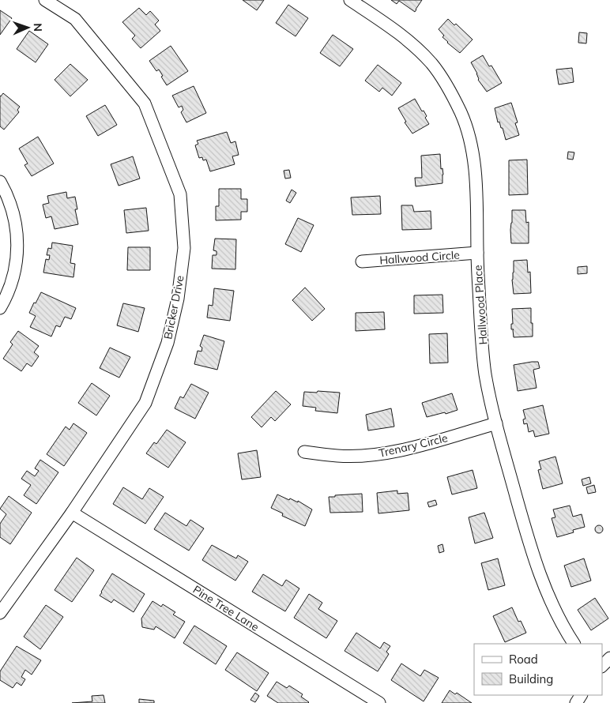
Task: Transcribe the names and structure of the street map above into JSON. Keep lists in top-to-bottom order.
{
  "streets": {
    "street": [
      "Hallwood Circle",
      "Hallwood Place",
      "Bricker Drive",
      "Trenary Circle",
      "Pine Tree Lane"
    ]
  },
  "crossings": [
    ["Hallwood Circle", "Hallwood Place"],
    ["Hallwood Place", "Trenary Circle"],
    ["Bricker Drive", "Pine Tree Lane"]
  ],
  "legend": ["Road", "Building"],
  "north": "right"
}
